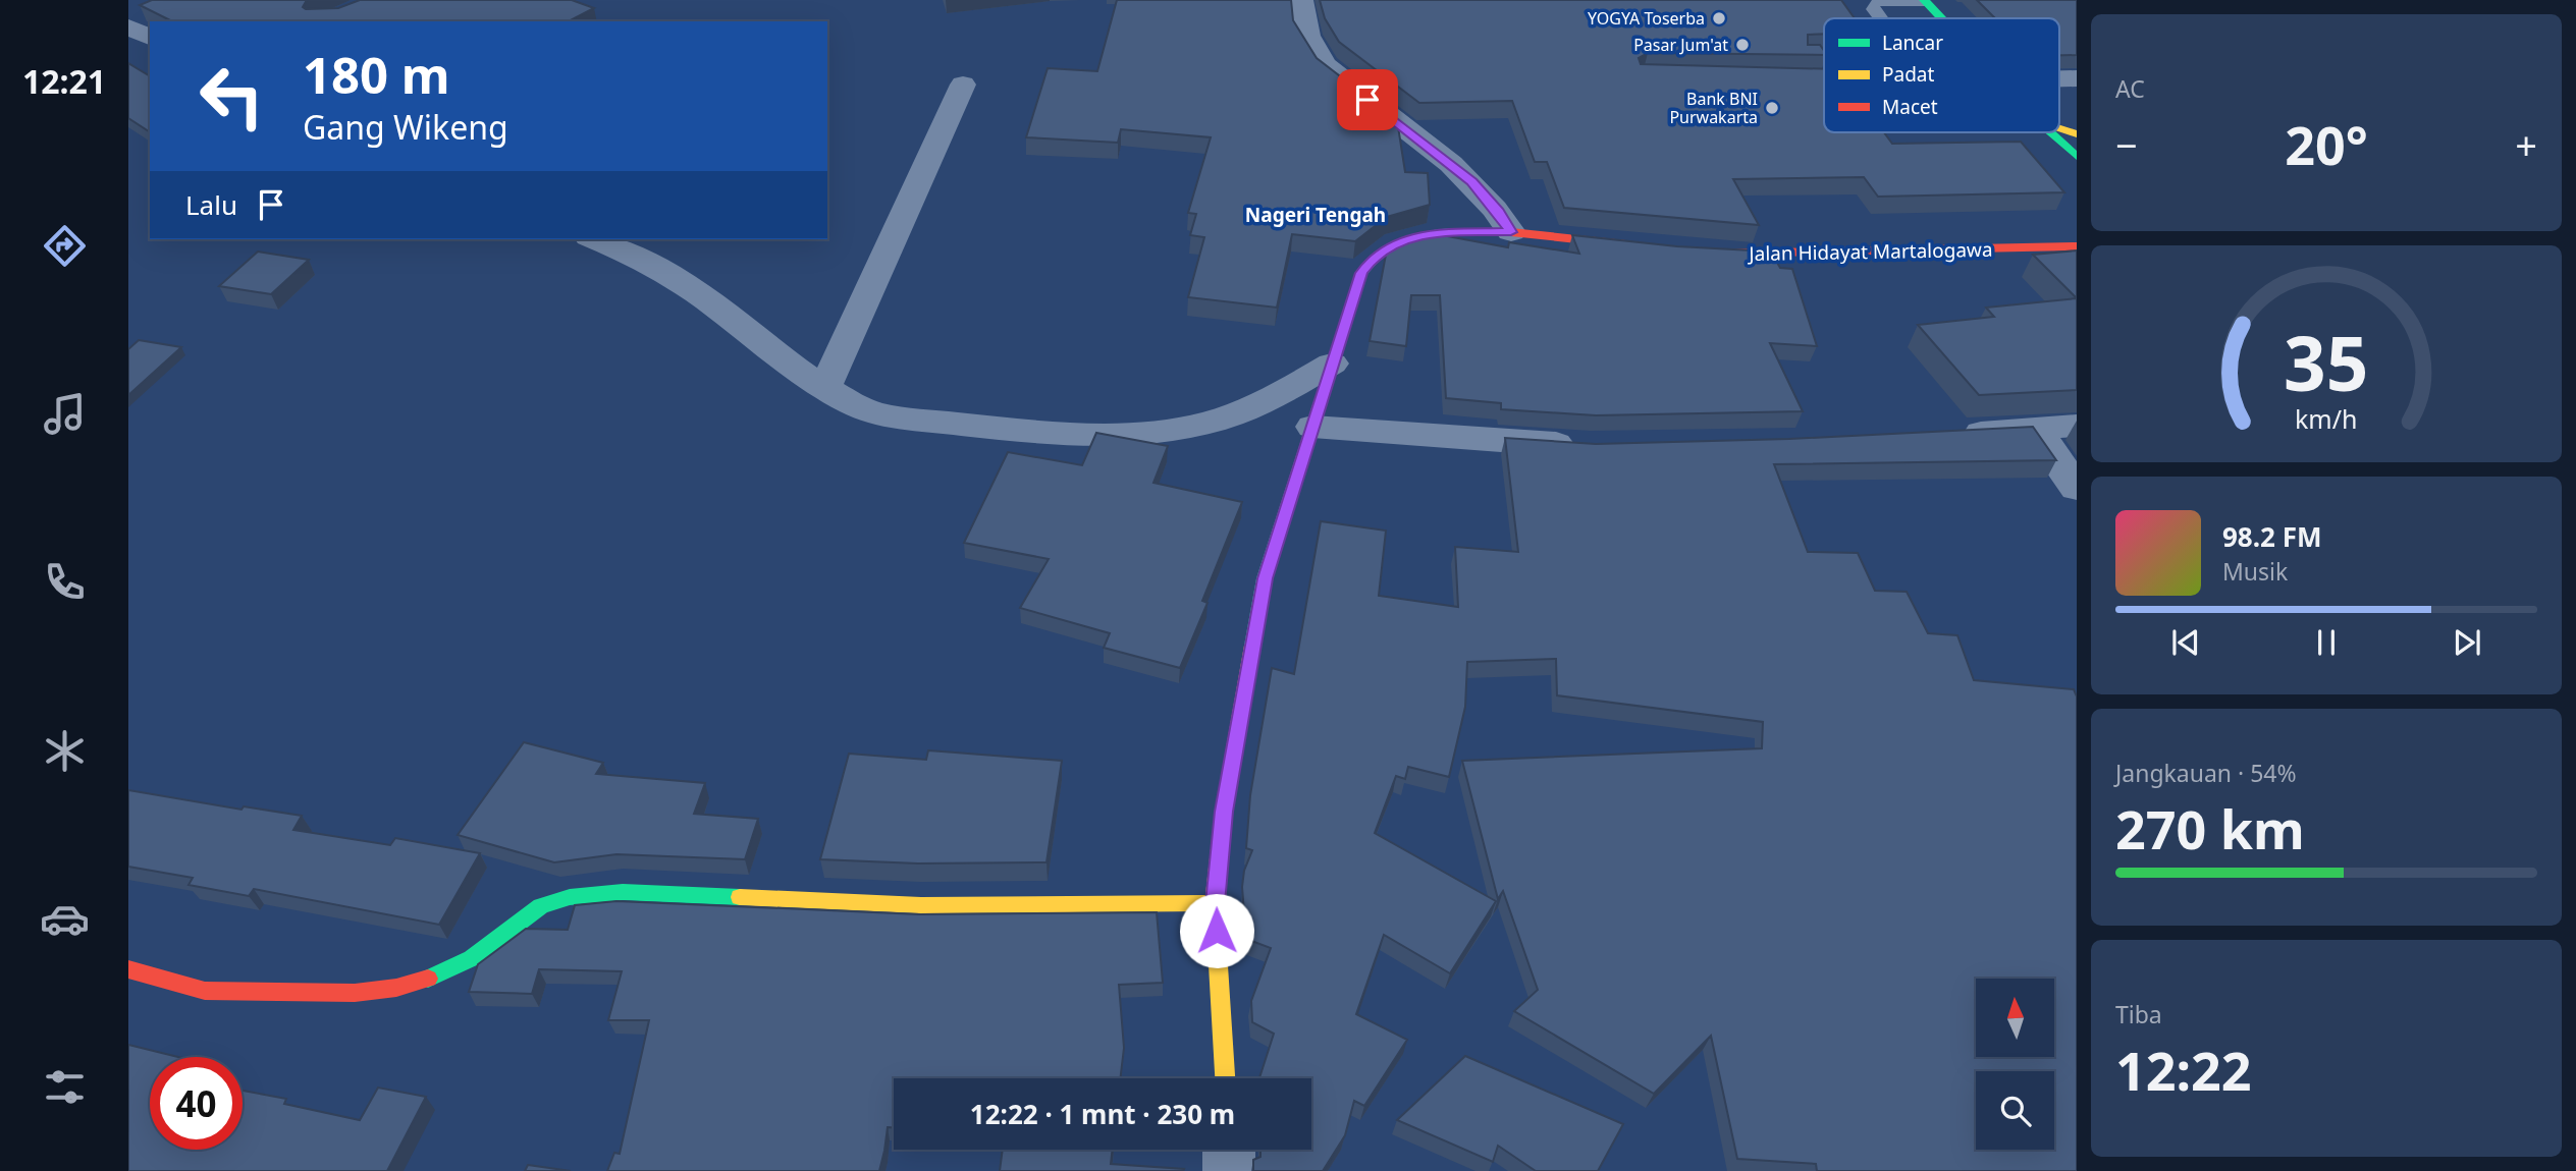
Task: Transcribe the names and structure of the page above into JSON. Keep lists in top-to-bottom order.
{
  "streets": {
    "main road": ["Jalan Hidayat Martalogawa"]
  },
  "districts": ["Nageri Tengah"],
  "places": ["YOGYA Toserba", "Pasar Jum'at", "Bank BNI Purwakarta"],
  "legend": ["Lancar", "Padat", "Macet"],
  "north": "top",
  "page": {
    "tabs": "12:21",
    "tile": [
      "AC",
      ["Jangkauan · 54%", "270 km"],
      ["Tiba", "12:22"]
    ],
    "turn": ["180 m", "Gang Wikeng"],
    "heat": ["−", "20°", "+"],
    "then": "Lalu",
    "song": ["98.2 FM", "Musik"],
    "limit": "40",
    "trip": "12:22 · 1 mnt · 230 m",
    "gauge": ["35", "km/h"]
  }
}
